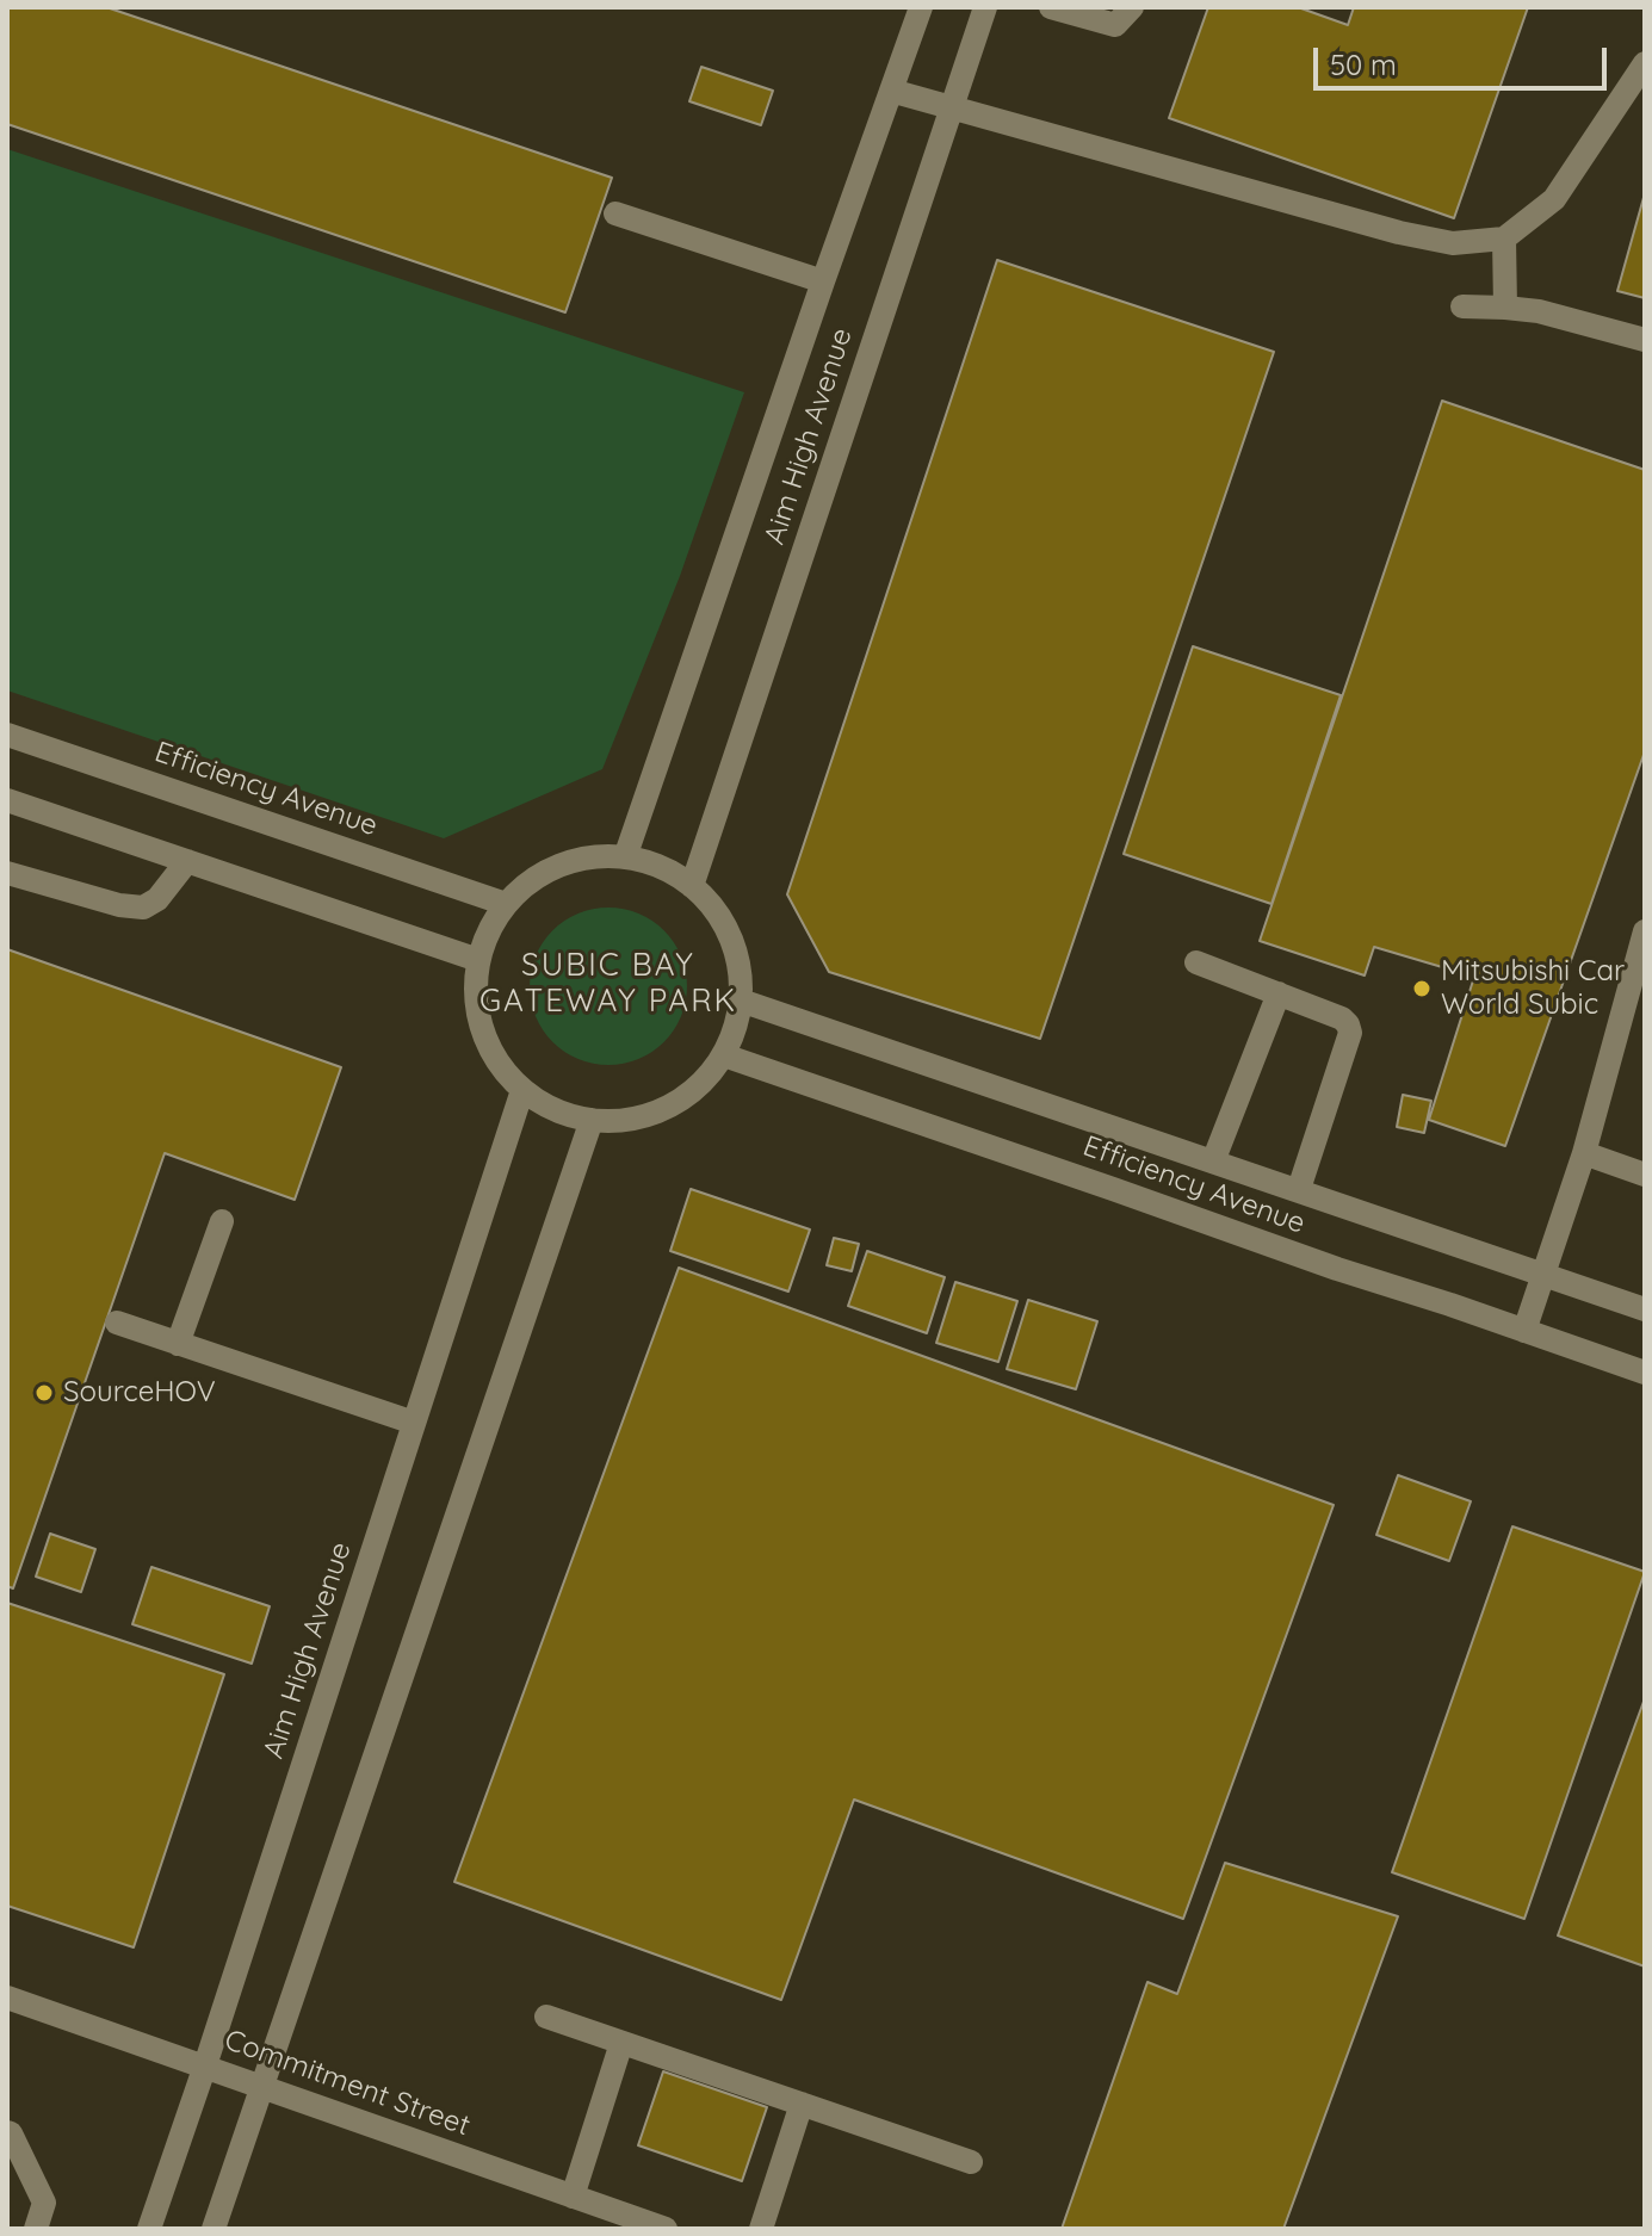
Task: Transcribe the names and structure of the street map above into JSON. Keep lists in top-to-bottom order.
{
  "streets": {
    "street": ["Aim High Avenue", "Efficiency Avenue", "Commitment Street"]
  },
  "crossings": [
    ["Aim High Avenue", "Efficiency Avenue"],
    ["Aim High Avenue", "Commitment Street"]
  ],
  "districts": ["SUBIC BAY GATEWAY PARK"],
  "places": ["Mitsubishi Car World Subic", "SourceHOV"],
  "scale_bar": "50 m"
}
